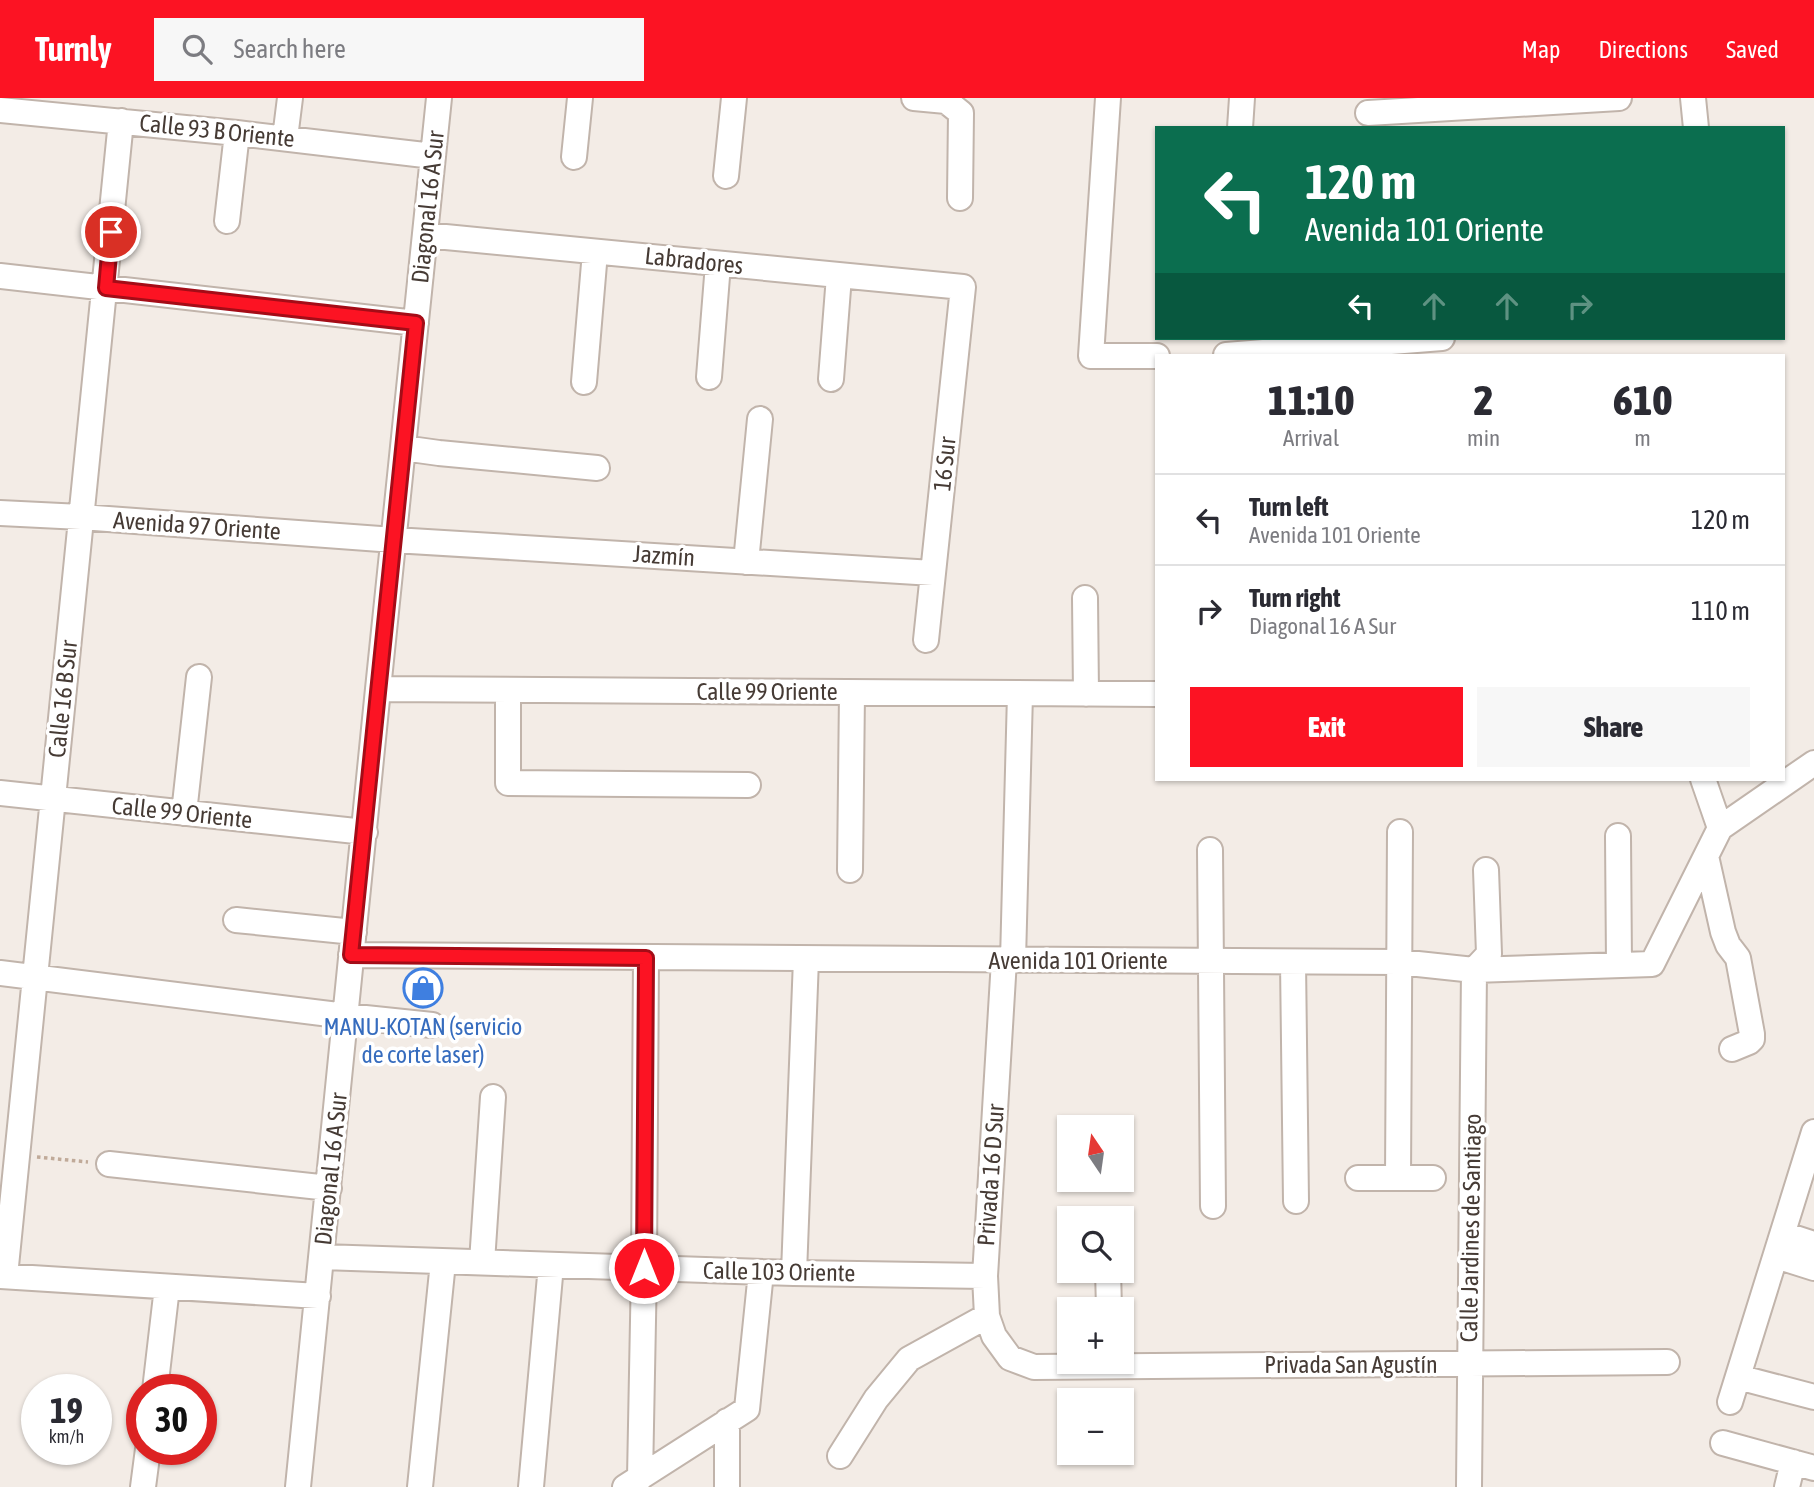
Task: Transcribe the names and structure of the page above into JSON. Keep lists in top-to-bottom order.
{
  "streets": {
    "street": [
      "Calle 93 B Oriente",
      "Diagonal 16 A Sur",
      "Labradores",
      "16 Sur",
      "Avenida 97 Oriente",
      "Jazmín",
      "Calle 99 Oriente",
      "Calle 16 B Sur",
      "Avenida 101 Oriente",
      "Privada 16 D Sur",
      "Calle Jardines de Santiago",
      "Calle 103 Oriente",
      "Privada San Agustín"
    ]
  },
  "crossings": [
    ["Calle 93 B Oriente", "Diagonal 16 A Sur"],
    ["Calle 93 B Oriente", "Calle 16 B Sur"],
    ["Diagonal 16 A Sur", "Labradores"],
    ["Diagonal 16 A Sur", "Avenida 97 Oriente"],
    ["Diagonal 16 A Sur", "Jazmín"],
    ["Diagonal 16 A Sur", "Calle 99 Oriente"],
    ["Diagonal 16 A Sur", "Avenida 101 Oriente"],
    ["Diagonal 16 A Sur", "Calle 103 Oriente"],
    ["Labradores", "16 Sur"],
    ["16 Sur", "Jazmín"],
    ["Avenida 97 Oriente", "Jazmín"],
    ["Avenida 97 Oriente", "Calle 16 B Sur"],
    ["Calle 99 Oriente", "Calle 16 B Sur"],
    ["Calle 99 Oriente", "Privada 16 D Sur"],
    ["Avenida 101 Oriente", "Privada 16 D Sur"],
    ["Avenida 101 Oriente", "Calle Jardines de Santiago"],
    ["Privada 16 D Sur", "Calle 103 Oriente"],
    ["Privada 16 D Sur", "Privada San Agustín"],
    ["Calle Jardines de Santiago", "Privada San Agustín"]
  ],
  "places": {
    "shop": ["MANU-KOTAN (servicio de corte laser)"]
  },
  "north": "top",
  "page": {
    "header": "Turnly",
    "search": "Search here",
    "nav": ["Map", "Directions", "Saved"],
    "turn": ["120 m", "Avenida 101 Oriente"],
    "eta": [
      "11:10",
      "Arrival",
      "2",
      "min",
      "610",
      "m"
    ],
    "list": [
      {
        "name": "Turn left",
        "note": "Avenida 101 Oriente",
        "value": "120 m"
      },
      {
        "name": "Turn right",
        "note": "Diagonal 16 A Sur",
        "value": "110 m"
      }
    ],
    "buttons": ["Exit", "Share"],
    "map_buttons": ["+", "−"],
    "speed": "19 km/h",
    "limit": "30"
  }
}
